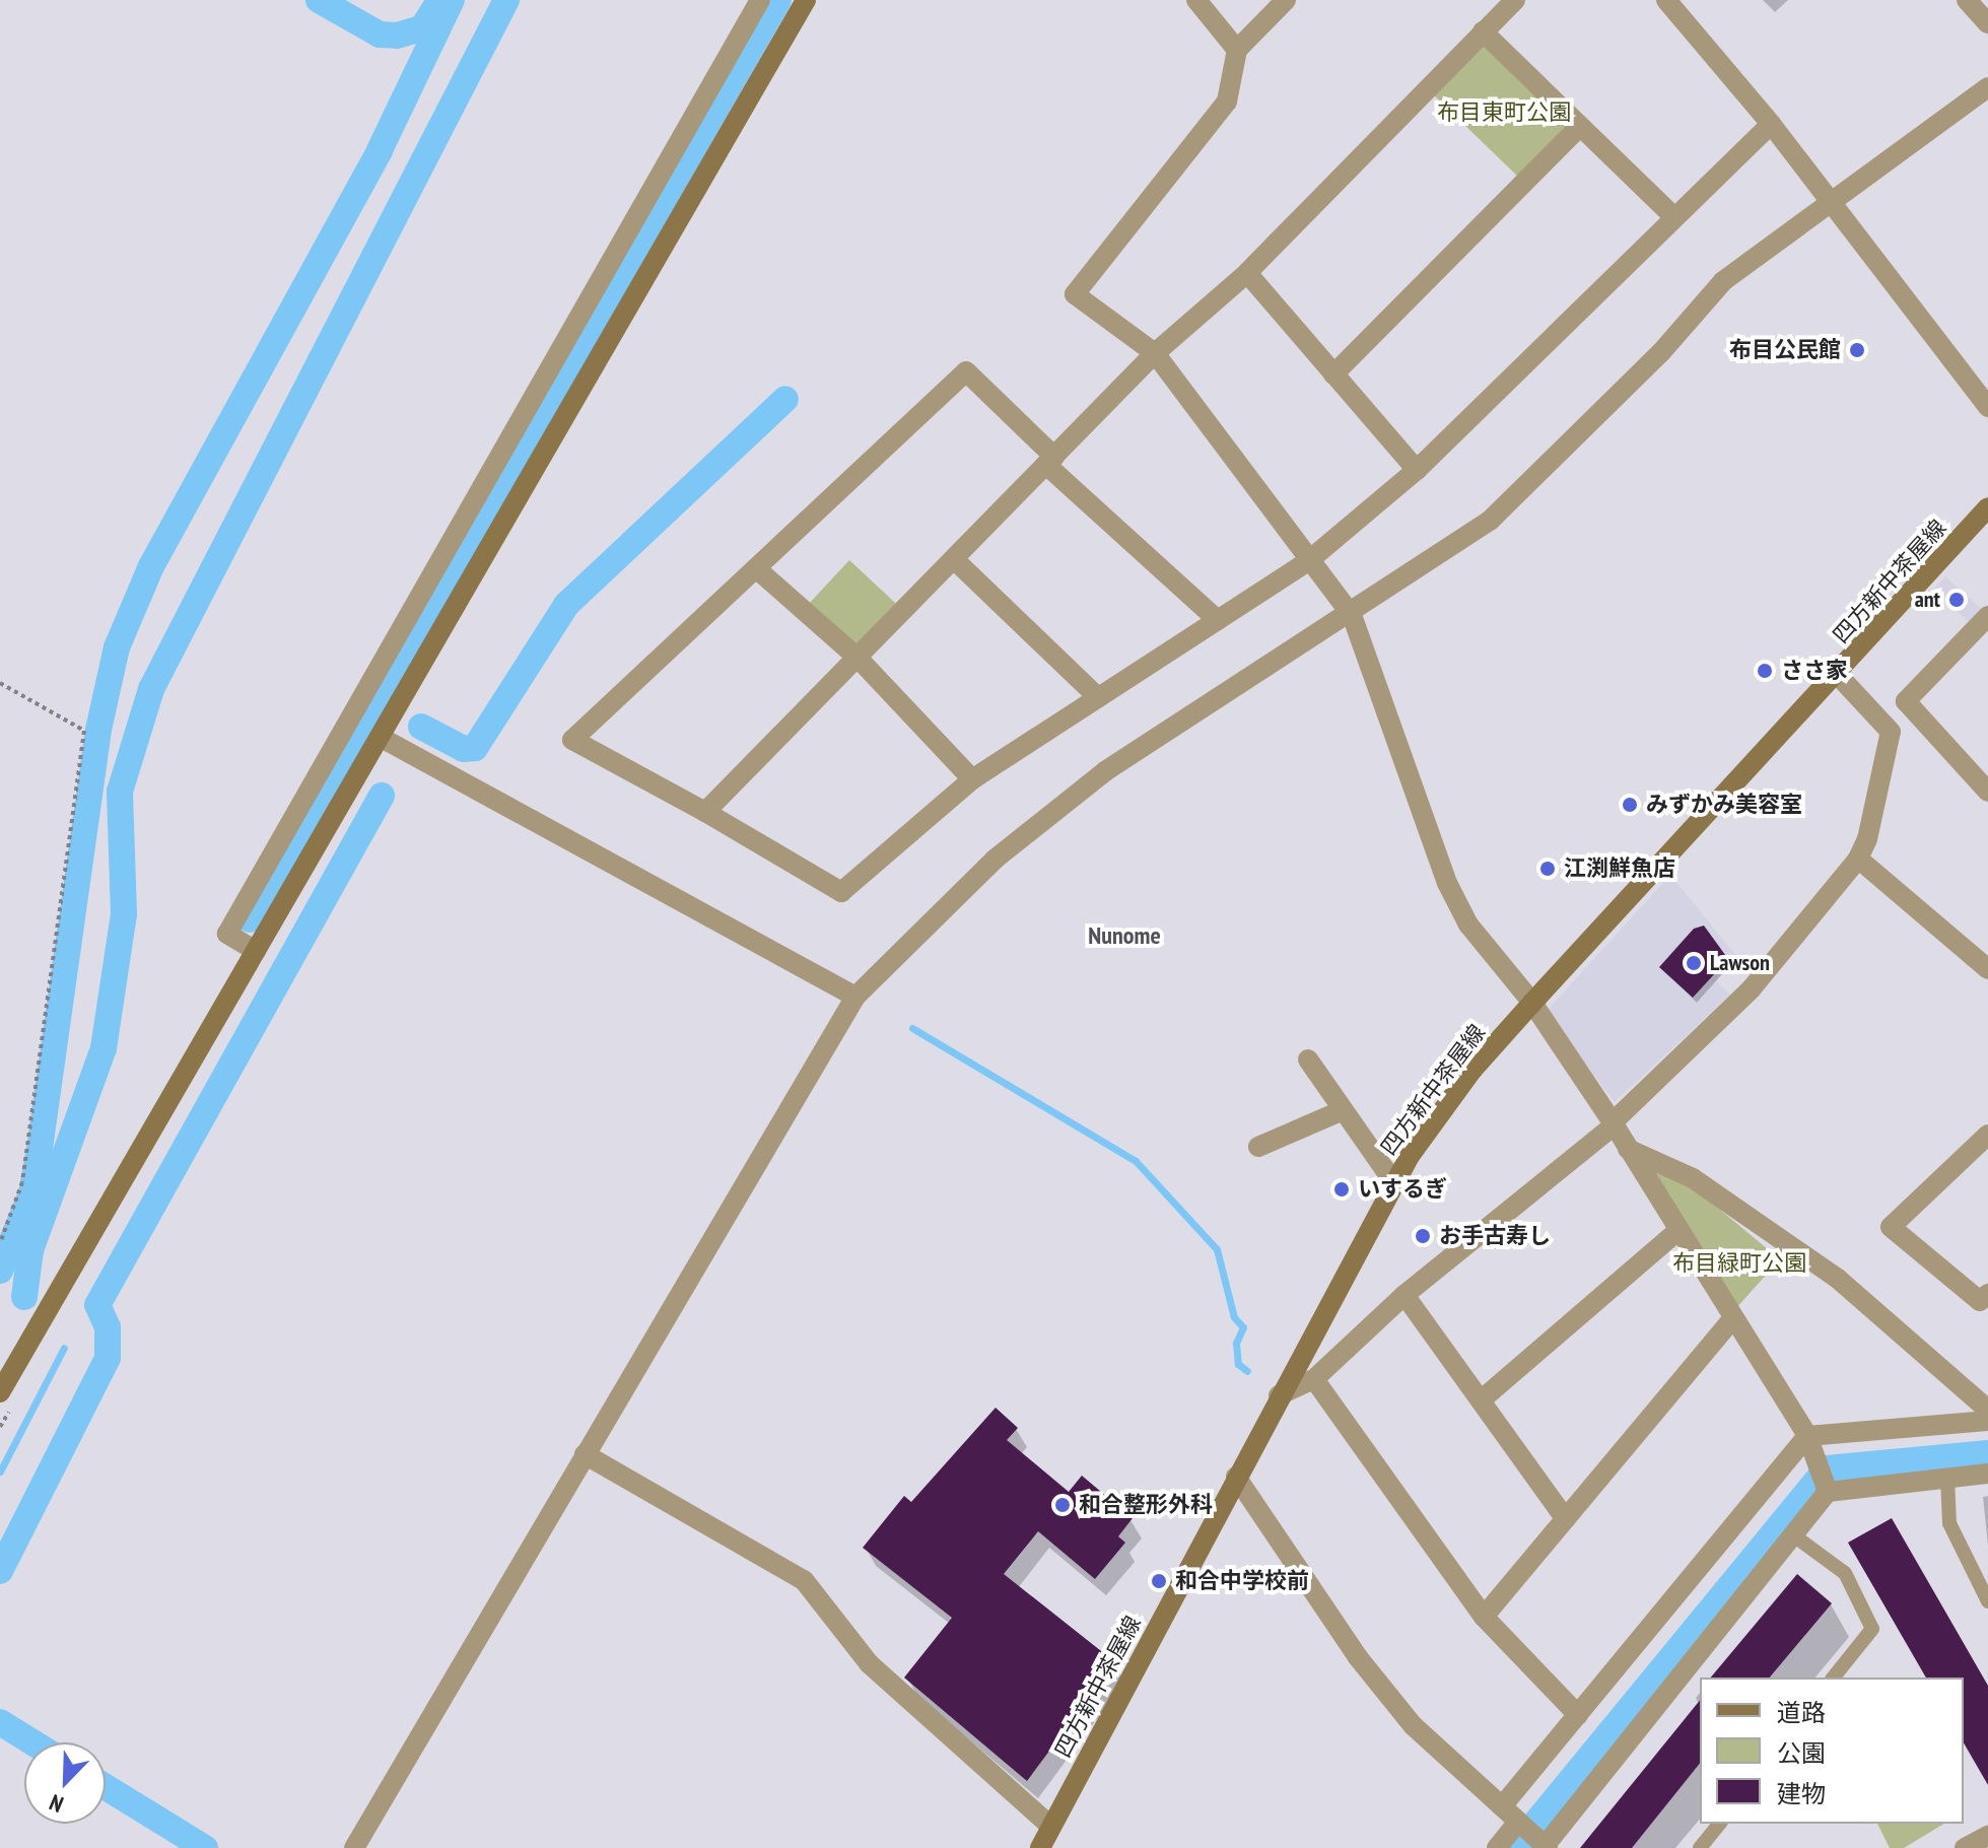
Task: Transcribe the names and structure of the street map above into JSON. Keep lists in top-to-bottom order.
{
  "streets": {
    "main road": ["四方新中茶屋線"]
  },
  "districts": ["Nunome"],
  "parks": ["布目東町公園", "布目緑町公園"],
  "places": [
    "布目公民館",
    "ant",
    "ささ家",
    "みずかみ美容室",
    "江渕鮮魚店",
    "Lawson",
    "いするぎ",
    "お手古寿し",
    "和合整形外科",
    "和合中学校前"
  ],
  "legend": ["道路", "公園", "建物"],
  "north": "bottom left"
}
